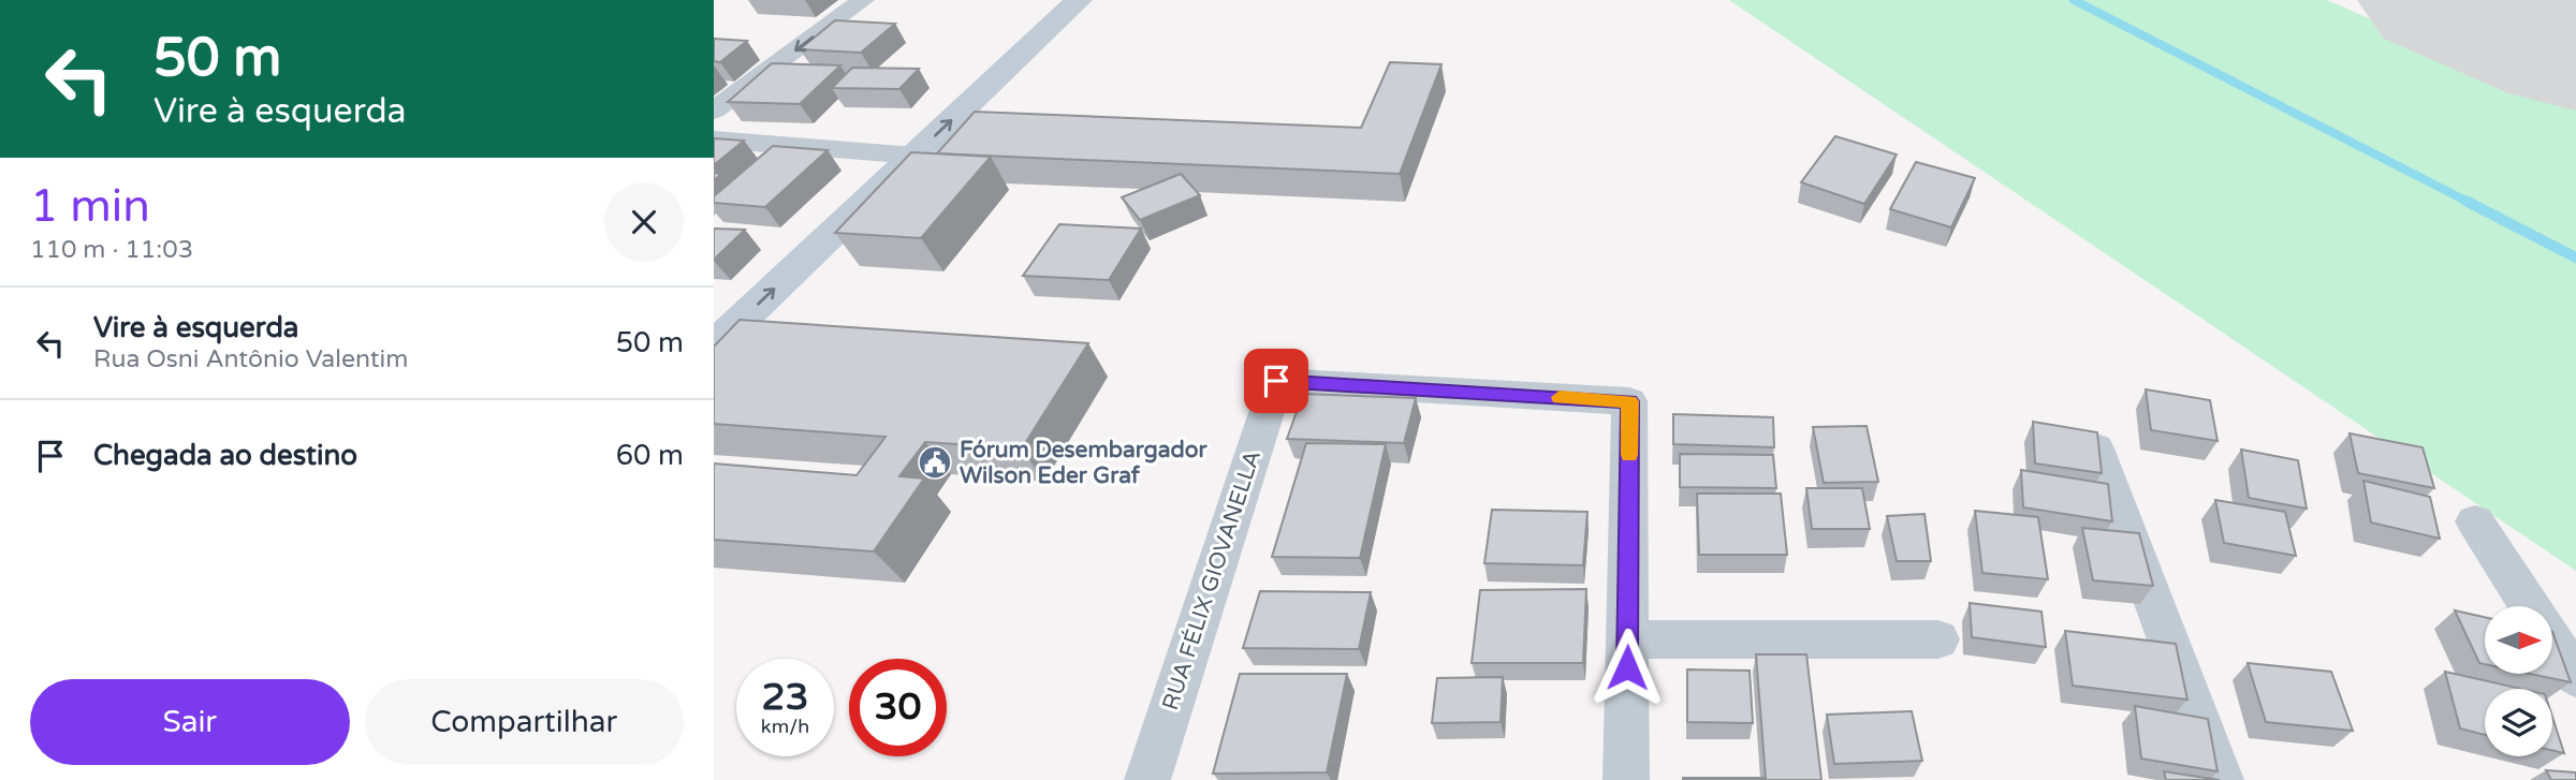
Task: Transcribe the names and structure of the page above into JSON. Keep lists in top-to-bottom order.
{
  "streets": {
    "street": ["RUA FÉLIX GIOVANELLA"]
  },
  "places": {
    "public building": ["Fórum Desembargador Wilson Eder Graf"]
  },
  "north": "right",
  "page": {
    "turn": ["50 m", "Vire à esquerda"],
    "heading": ["1 min", "110 m · 11:03"],
    "list": [
      {
        "name": "Vire à esquerda",
        "note": "Rua Osni Antônio Valentim",
        "value": "50 m"
      },
      {
        "name": "Chegada ao destino",
        "value": "60 m"
      }
    ],
    "speed": "23 km/h",
    "limit": "30",
    "buttons": ["Sair", "Compartilhar"]
  }
}
